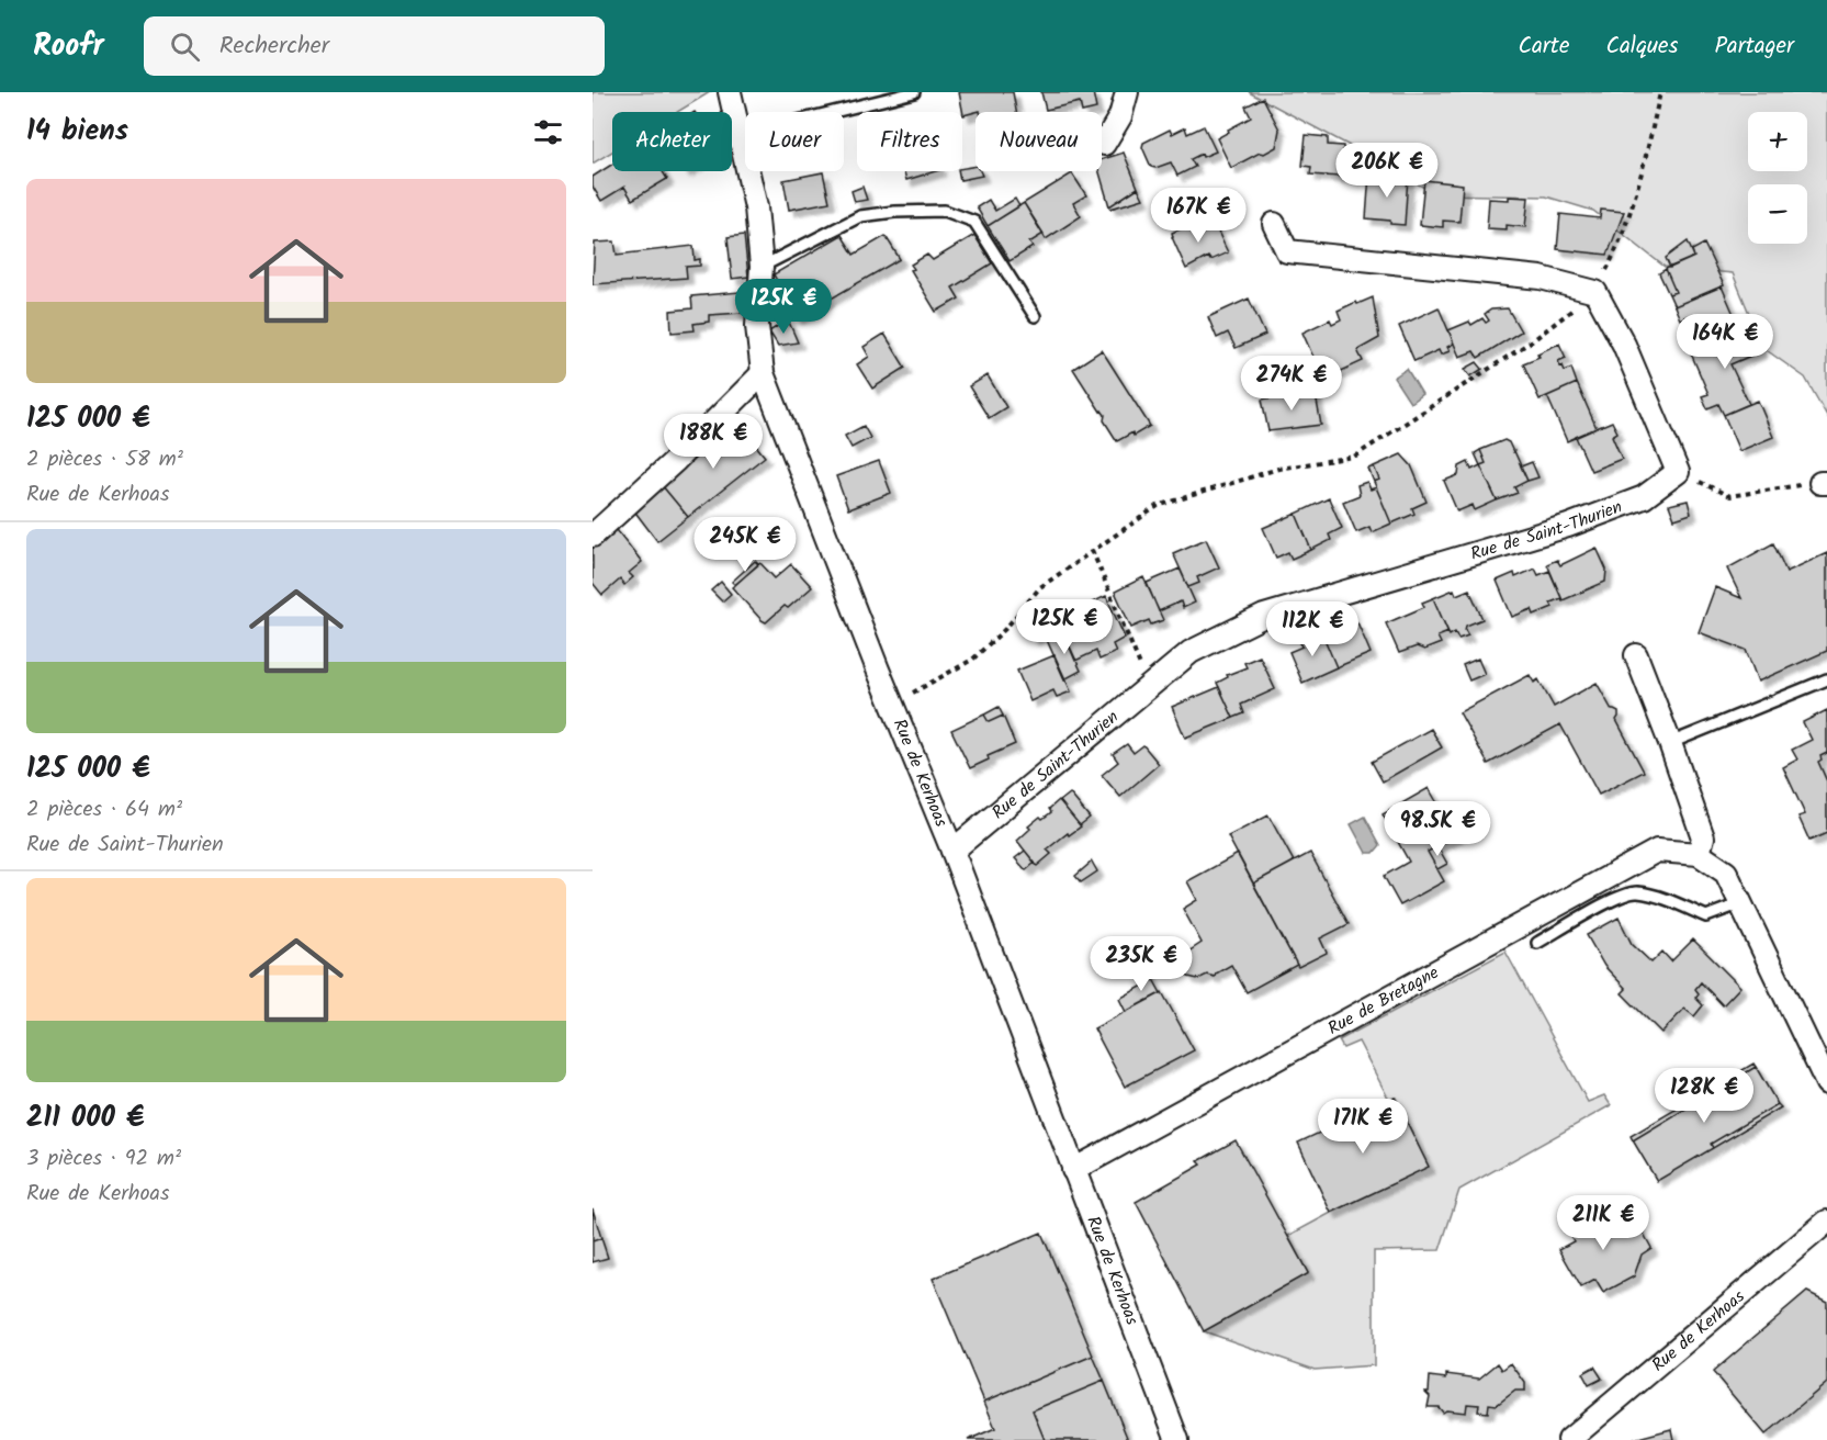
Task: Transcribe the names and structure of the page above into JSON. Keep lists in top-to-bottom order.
{
  "streets": {
    "street": ["Rue de Saint-Thurien", "Rue de Kerhoas", "Rue de Bretagne"]
  },
  "crossings": [
    ["Rue de Saint-Thurien", "Rue de Kerhoas"],
    ["Rue de Kerhoas", "Rue de Bretagne"]
  ],
  "page": {
    "header": "Roofr",
    "search": "Rechercher",
    "nav": ["Carte", "Calques", "Partager"],
    "heading": "14 biens",
    "map_buttons": ["+", "−"],
    "chip": [
      "Acheter",
      "Louer",
      "Filtres",
      "Nouveau"
    ],
    "price": [
      "206K €",
      "167K €",
      "125K €",
      "164K €",
      "274K €",
      "188K €",
      "245K €",
      "125K €",
      "112K €",
      "98.5K €",
      "235K €",
      "128K €",
      "171K €",
      "211K €"
    ],
    "list": [
      {
        "name": "125 000 €",
        "note": "2 pièces · 58 m² · Rue de Kerhoas"
      },
      {
        "name": "125 000 €",
        "note": "2 pièces · 64 m² · Rue de Saint-Thurien"
      },
      {
        "name": "211 000 €",
        "note": "3 pièces · 92 m² · Rue de Kerhoas"
      }
    ]
  }
}
